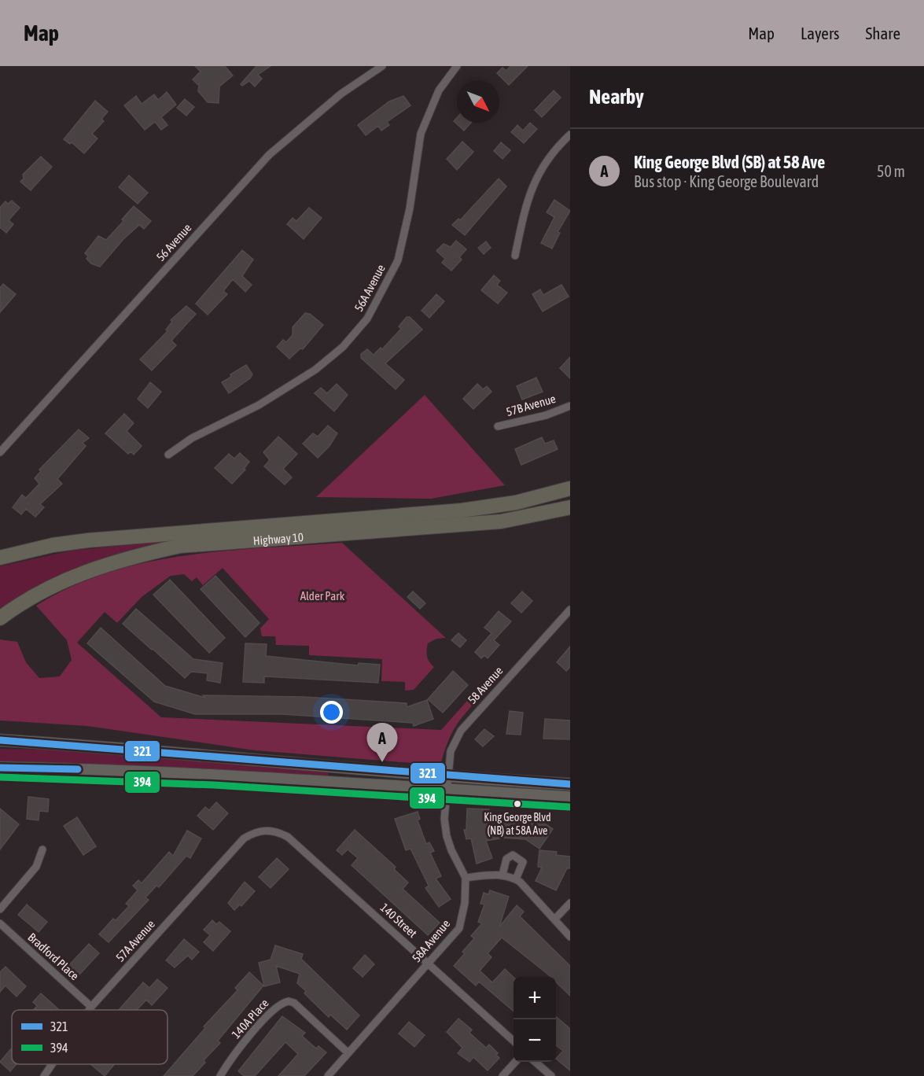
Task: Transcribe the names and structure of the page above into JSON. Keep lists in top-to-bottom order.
{
  "streets": {
    "highway": ["Highway 10"],
    "street": [
      "56 Avenue",
      "56A Avenue",
      "57B Avenue",
      "58 Avenue",
      "140 Street",
      "57A Avenue",
      "58A Avenue",
      "Bradford Place",
      "140A Place"
    ]
  },
  "crossings": [
    ["58 Avenue", "58A Avenue"],
    ["140 Street", "57A Avenue"],
    ["140 Street", "58A Avenue"],
    ["57A Avenue", "Bradford Place"],
    ["58A Avenue", "140A Place"]
  ],
  "parks": ["Alder Park"],
  "places": ["King George Blvd (NB) at 58A Ave"],
  "lines": ["transit line 321", "transit line 394"],
  "legend": ["321", "394"],
  "north": "bottom right",
  "page": {
    "header": "Map",
    "nav": ["Map", "Layers", "Share"],
    "heading": "Nearby",
    "list": [
      {
        "mark": "A",
        "name": "King George Blvd (SB) at 58 Ave",
        "note": "Bus stop · King George Boulevard",
        "value": "50 m"
      }
    ],
    "pins": "A",
    "map_buttons": ["+", "−"]
  }
}
